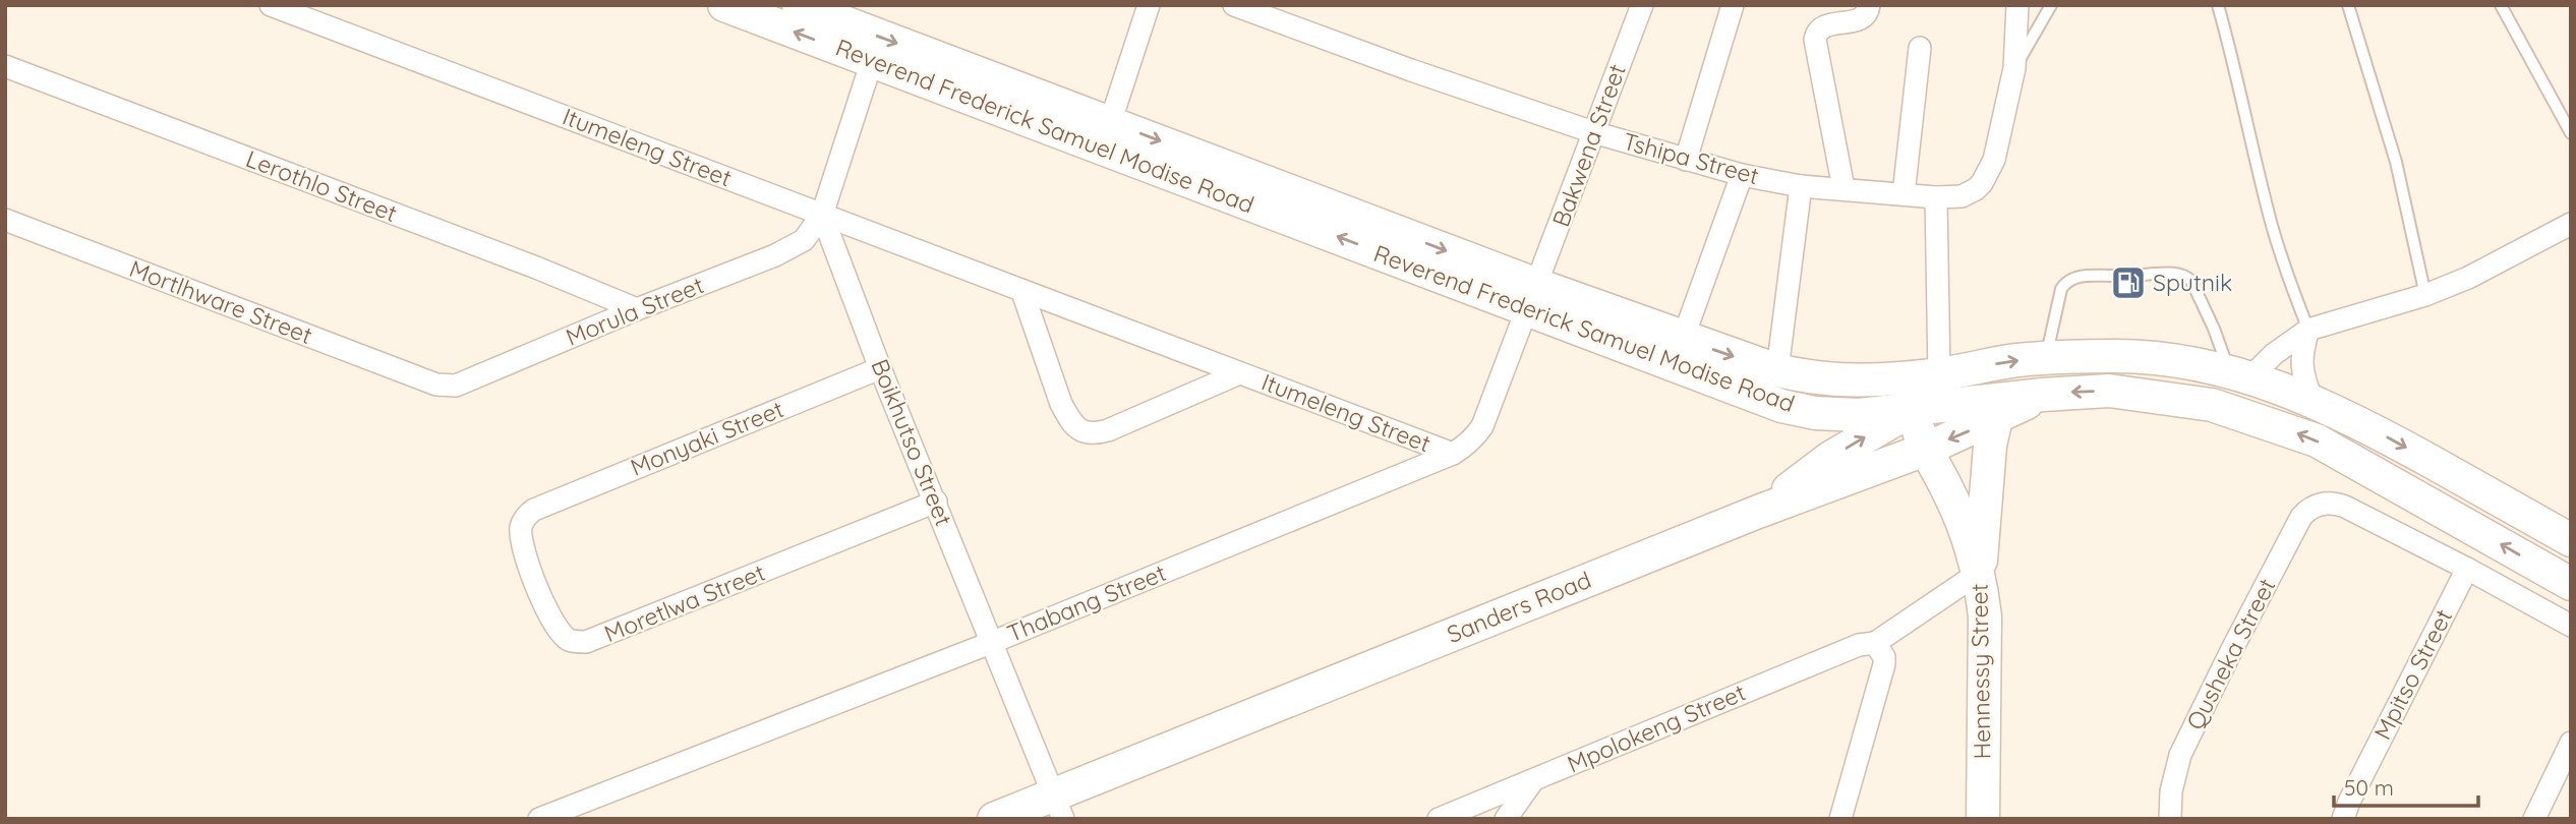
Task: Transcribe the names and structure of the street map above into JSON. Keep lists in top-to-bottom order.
{
  "streets": {
    "main road": ["Reverend Frederick Samuel Modise Road", "Sanders Road", "Hennessy Street"],
    "street": [
      "Bakwena Street",
      "Itumeleng Street",
      "Tshipa Street",
      "Lerothlo Street",
      "Mortlhware Street",
      "Morula Street",
      "Monyaki Street",
      "Boikhutso Street",
      "Moretlwa Street",
      "Thabang Street",
      "Qusheka Street",
      "Mpitso Street",
      "Mpolokeng Street"
    ]
  },
  "crossings": [
    ["Reverend Frederick Samuel Modise Road", "Bakwena Street"],
    ["Reverend Frederick Samuel Modise Road", "Thabang Street"],
    ["Reverend Frederick Samuel Modise Road", "Sanders Road"],
    ["Reverend Frederick Samuel Modise Road", "Hennessy Street"],
    ["Bakwena Street", "Tshipa Street"],
    ["Bakwena Street", "Thabang Street"],
    ["Itumeleng Street", "Morula Street"],
    ["Itumeleng Street", "Boikhutso Street"],
    ["Itumeleng Street", "Thabang Street"],
    ["Lerothlo Street", "Morula Street"],
    ["Mortlhware Street", "Morula Street"],
    ["Morula Street", "Boikhutso Street"],
    ["Monyaki Street", "Boikhutso Street"],
    ["Monyaki Street", "Moretlwa Street"],
    ["Boikhutso Street", "Moretlwa Street"],
    ["Boikhutso Street", "Thabang Street"],
    ["Boikhutso Street", "Sanders Road"],
    ["Sanders Road", "Hennessy Street"],
    ["Qusheka Street", "Mpitso Street"],
    ["Hennessy Street", "Mpolokeng Street"]
  ],
  "places": {
    "fuel station": ["Sputnik"]
  },
  "scale_bar": "50 m"
}
